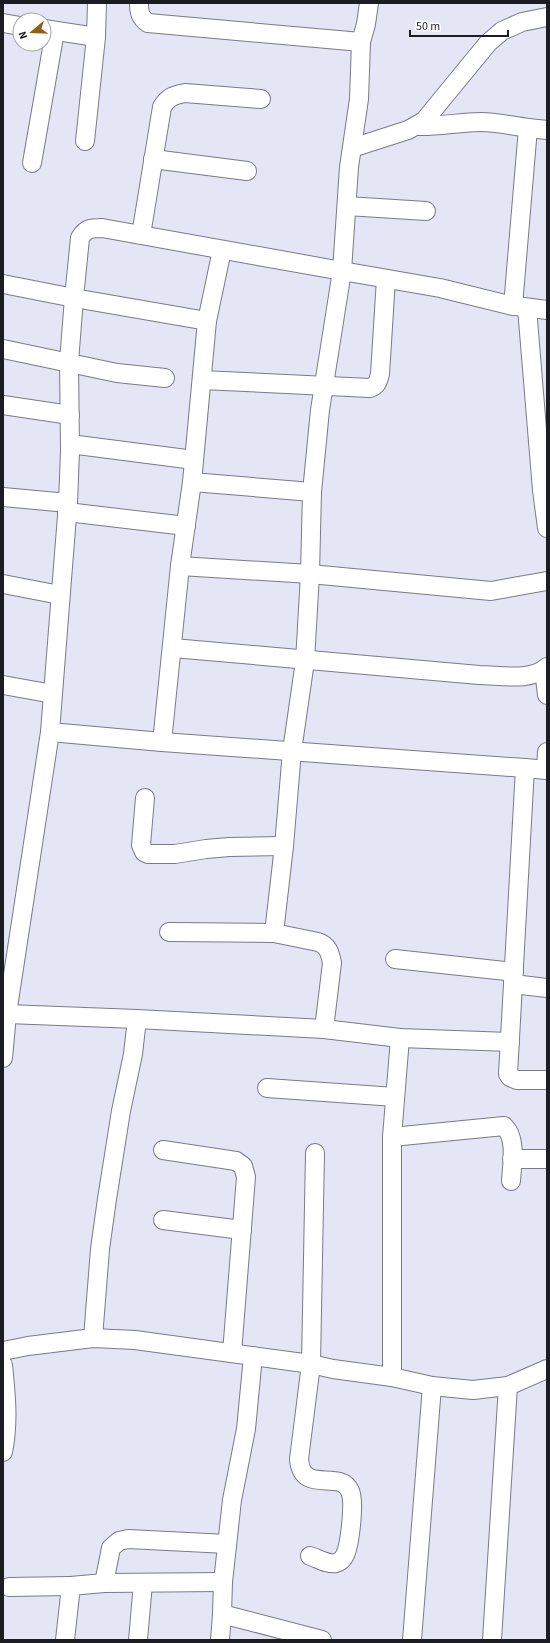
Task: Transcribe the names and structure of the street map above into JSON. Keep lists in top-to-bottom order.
{
  "scale_bar": "50 m",
  "north": "left"
}
